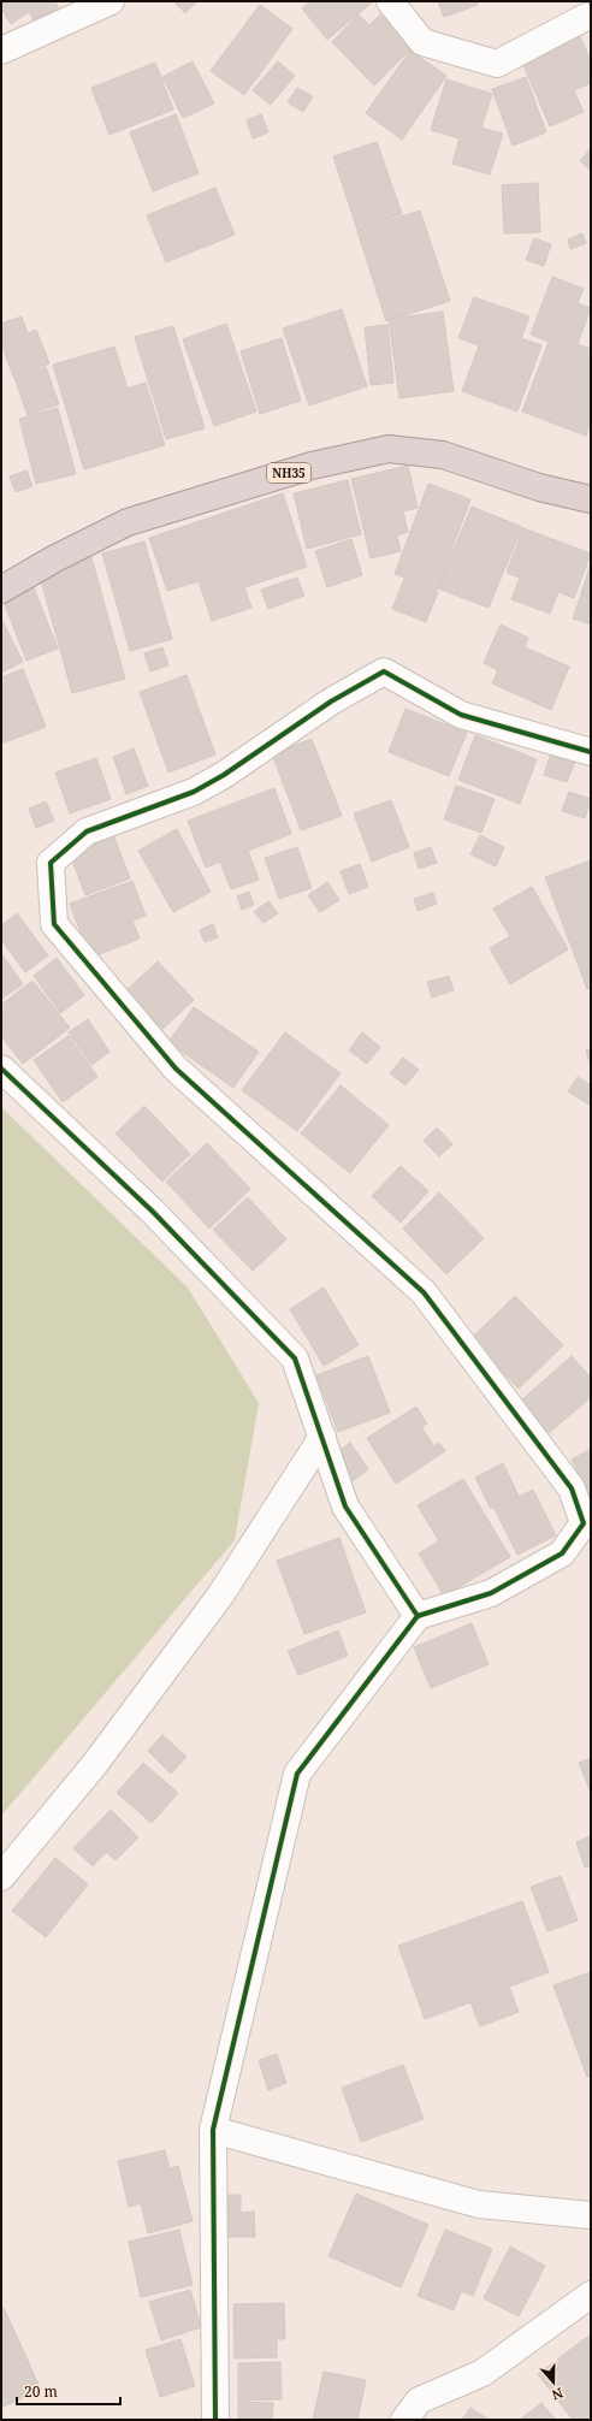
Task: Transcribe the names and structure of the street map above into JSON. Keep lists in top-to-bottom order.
{
  "streets": {
    "highway": ["NH35"]
  },
  "scale_bar": "20 m",
  "north": "bottom"
}
